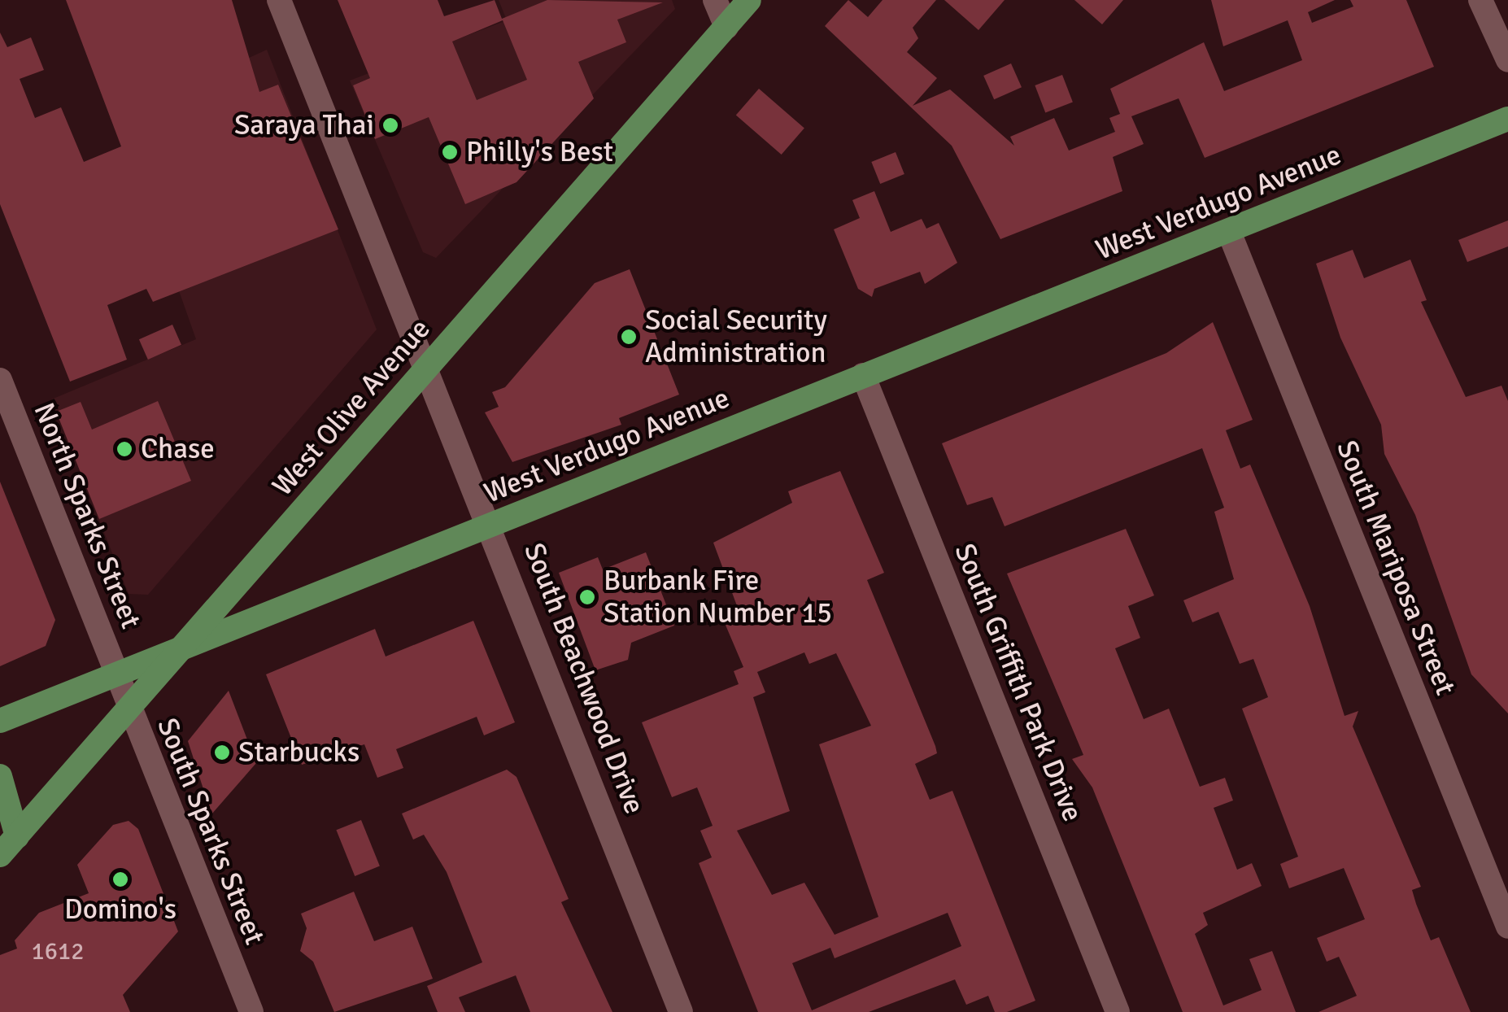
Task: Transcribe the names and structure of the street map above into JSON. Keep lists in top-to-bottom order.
{
  "streets": {
    "main road": ["West Verdugo Avenue", "West Olive Avenue"],
    "street": [
      "North Sparks Street",
      "South Mariposa Street",
      "South Beachwood Drive",
      "South Griffith Park Drive",
      "South Sparks Street"
    ]
  },
  "crossings": [
    ["West Verdugo Avenue", "West Olive Avenue"],
    ["West Verdugo Avenue", "North Sparks Street"],
    ["West Verdugo Avenue", "South Mariposa Street"],
    ["West Verdugo Avenue", "South Beachwood Drive"],
    ["West Verdugo Avenue", "South Griffith Park Drive"],
    ["West Verdugo Avenue", "South Sparks Street"],
    ["West Olive Avenue", "South Beachwood Drive"],
    ["West Olive Avenue", "South Sparks Street"],
    ["North Sparks Street", "South Sparks Street"]
  ],
  "places": [
    "Saraya Thai",
    "Philly's Best",
    "Social Security Administration",
    "Chase",
    "Burbank Fire Station Number 15",
    "Starbucks",
    "Domino's"
  ],
  "house_numbers": ["1612"]
}
